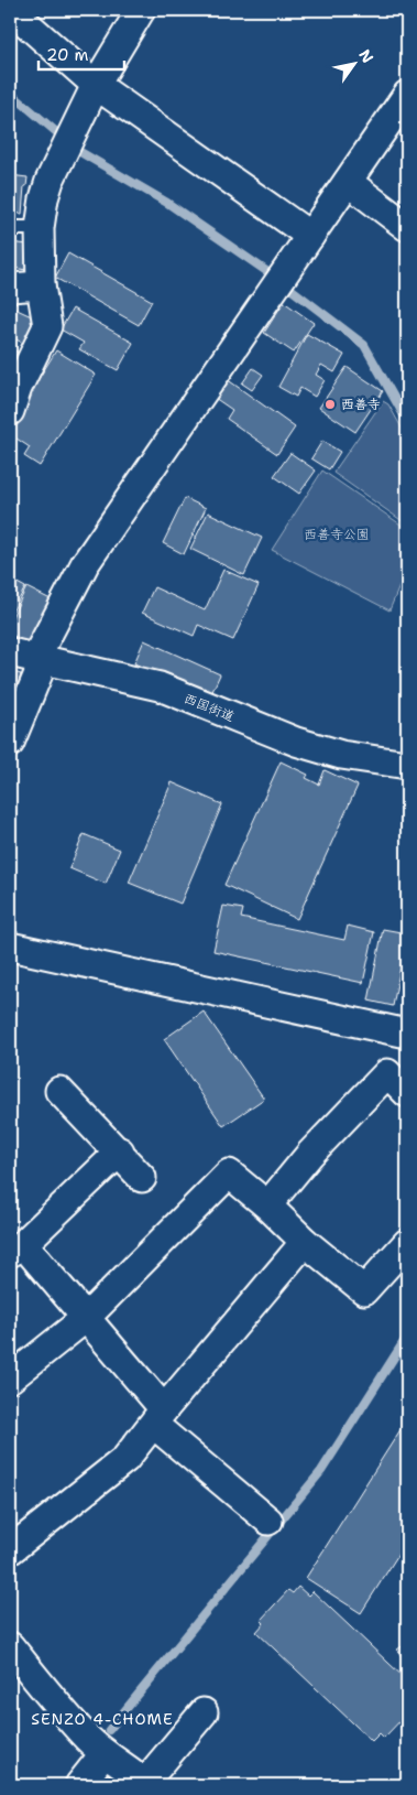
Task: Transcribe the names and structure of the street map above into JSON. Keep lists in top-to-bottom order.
{
  "streets": {
    "street": ["西国街道"]
  },
  "districts": ["SENZO 4-CHOME"],
  "parks": ["西善寺公園"],
  "places": ["西善寺"],
  "scale_bar": "20 m",
  "north": "top right"
}
